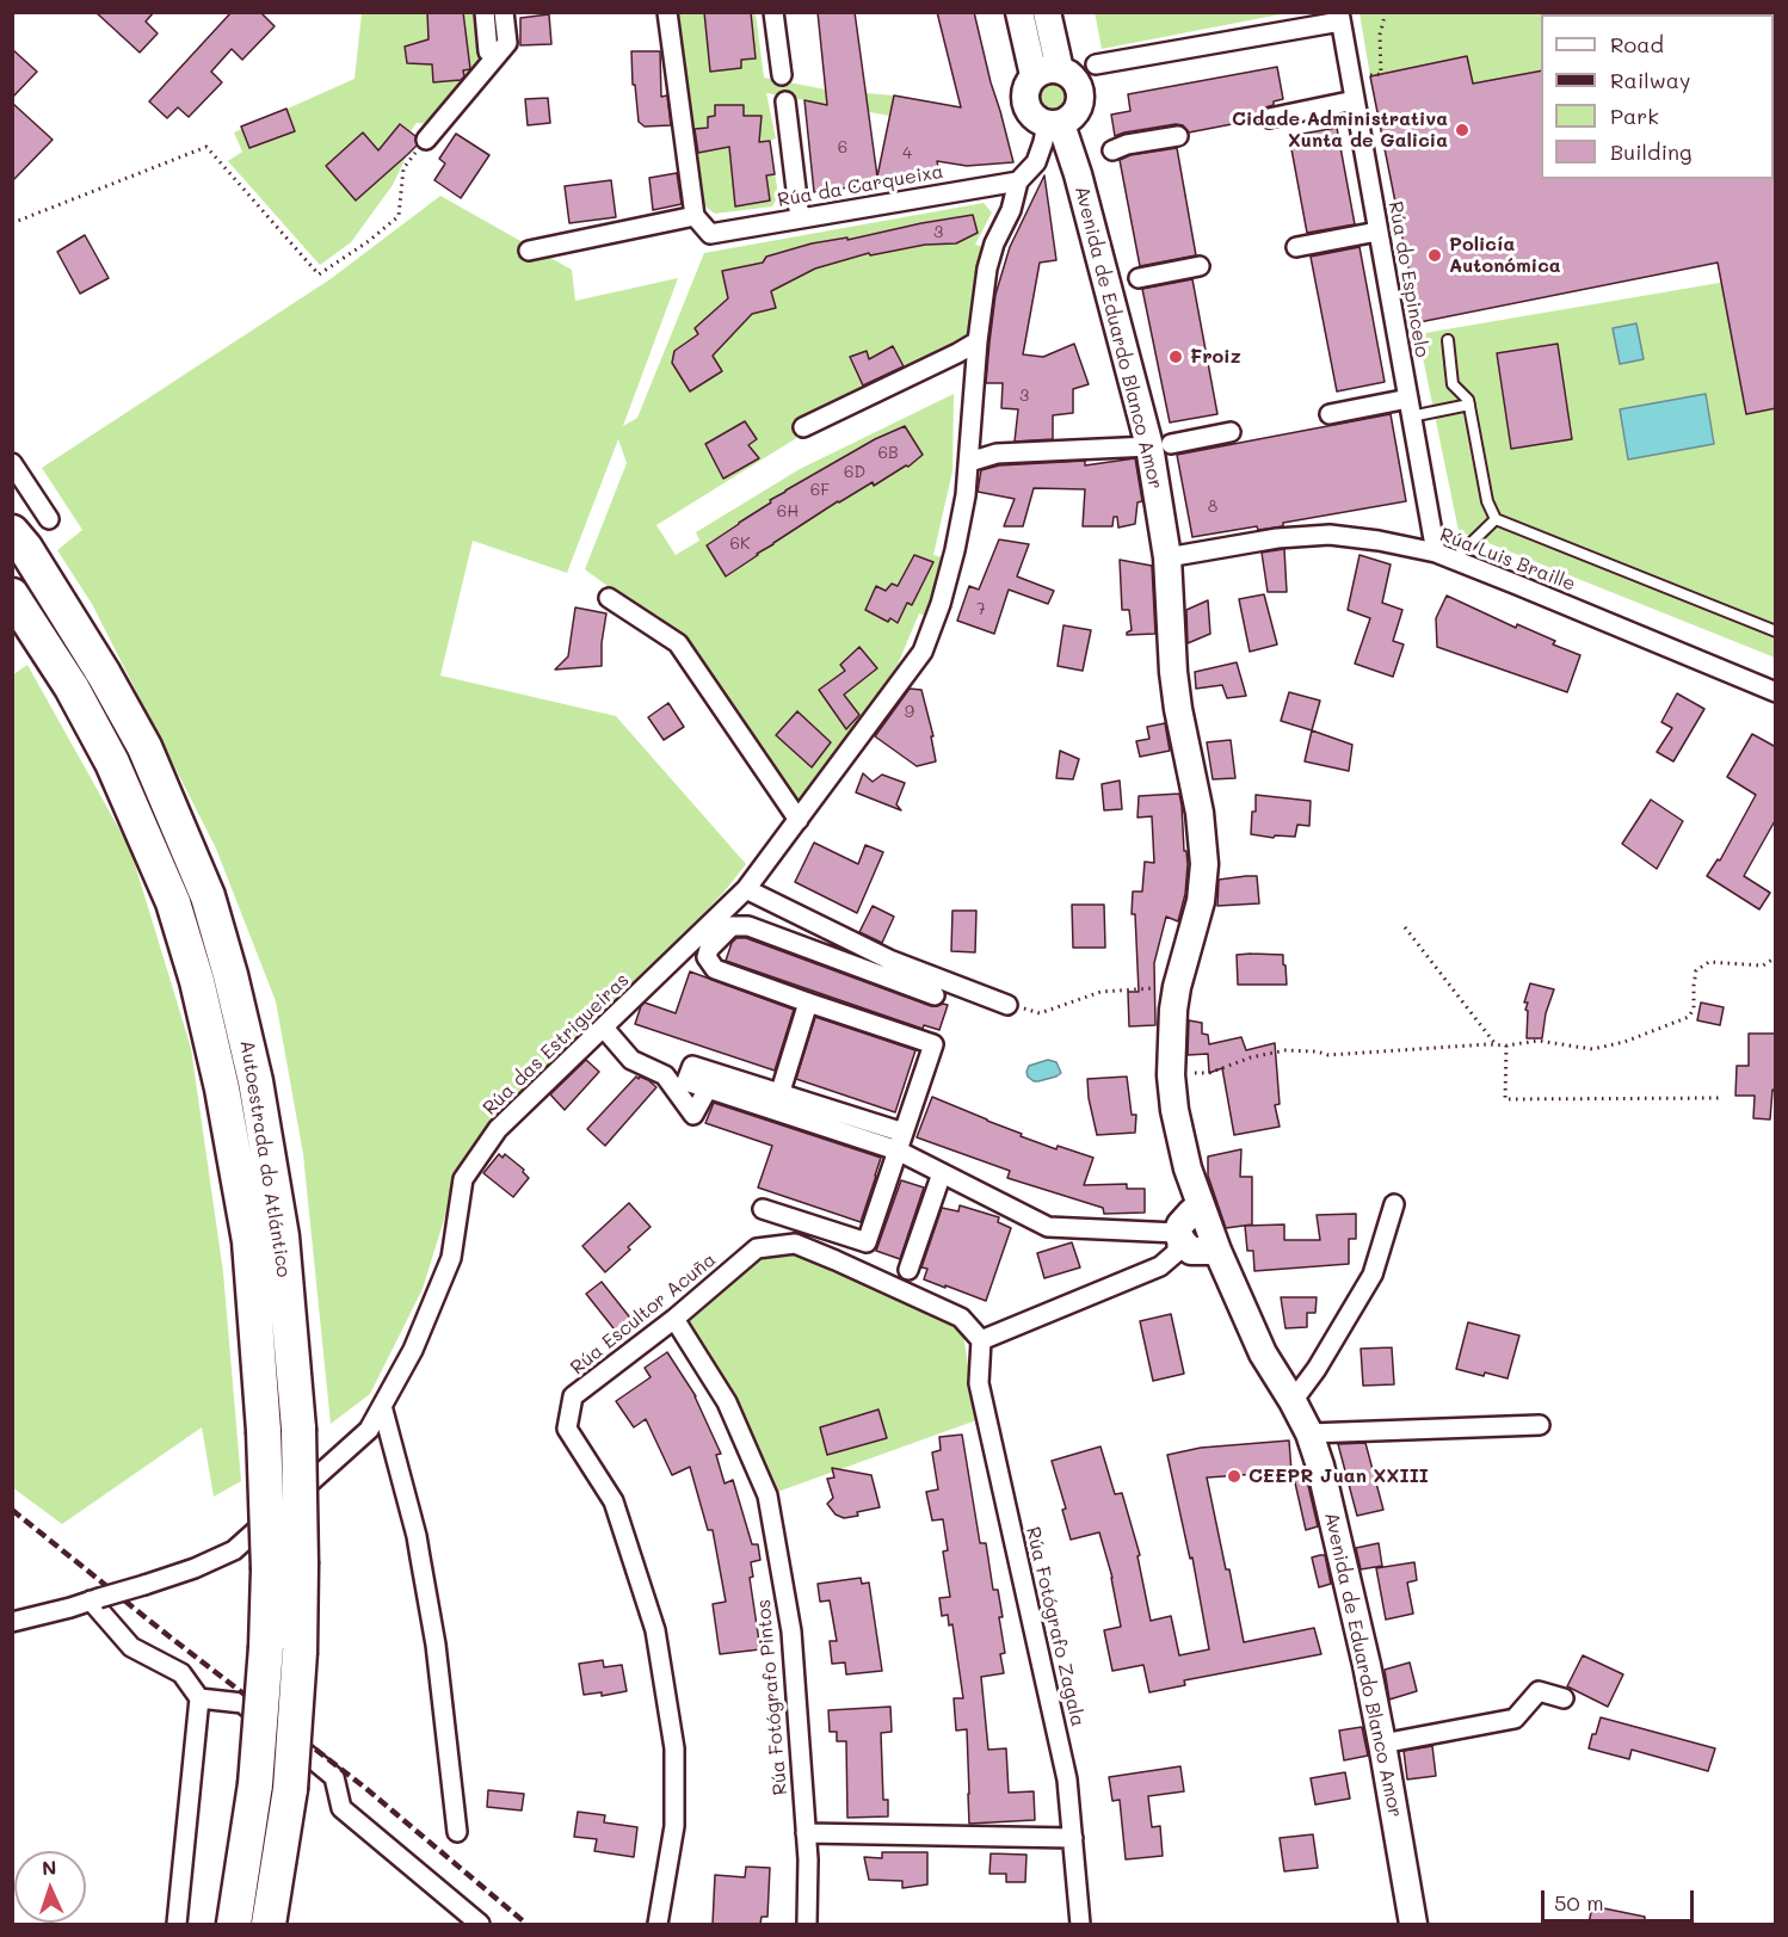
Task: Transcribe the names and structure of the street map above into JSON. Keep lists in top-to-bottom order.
{
  "streets": {
    "highway": ["Autoestrada do Atlántico"],
    "street": [
      "Rúa da Carqueixa",
      "Rúa do Espincelo",
      "Avenida de Eduardo Blanco Amor",
      "Rúa Luis Braille",
      "Rúa das Estrigueiras",
      "Rúa Escultor Acuña",
      "Rúa Fotógrafo Zagala",
      "Rúa Fotógrafo Pintos"
    ]
  },
  "crossings": [
    ["Rúa da Carqueixa", "Rúa das Estrigueiras"],
    ["Rúa do Espincelo", "Rúa Luis Braille"],
    ["Avenida de Eduardo Blanco Amor", "Rúa Luis Braille"],
    ["Avenida de Eduardo Blanco Amor", "Rúa das Estrigueiras"],
    ["Rúa Escultor Acuña", "Rúa Fotógrafo Zagala"],
    ["Rúa Escultor Acuña", "Rúa Fotógrafo Pintos"]
  ],
  "places": [
    "Cidade Administrativa Xunta de Galicia",
    "Policía Autonómica",
    "Froiz",
    "CEEPR Juan XXIII"
  ],
  "house_numbers": [
    "6",
    "4",
    "3",
    "3",
    "6B",
    "6D",
    "6F",
    "8",
    "6H",
    "6K",
    "7",
    "9"
  ],
  "legend": [
    "Road",
    "Railway",
    "Park",
    "Building"
  ],
  "scale_bar": "50 m",
  "north": "top"
}
